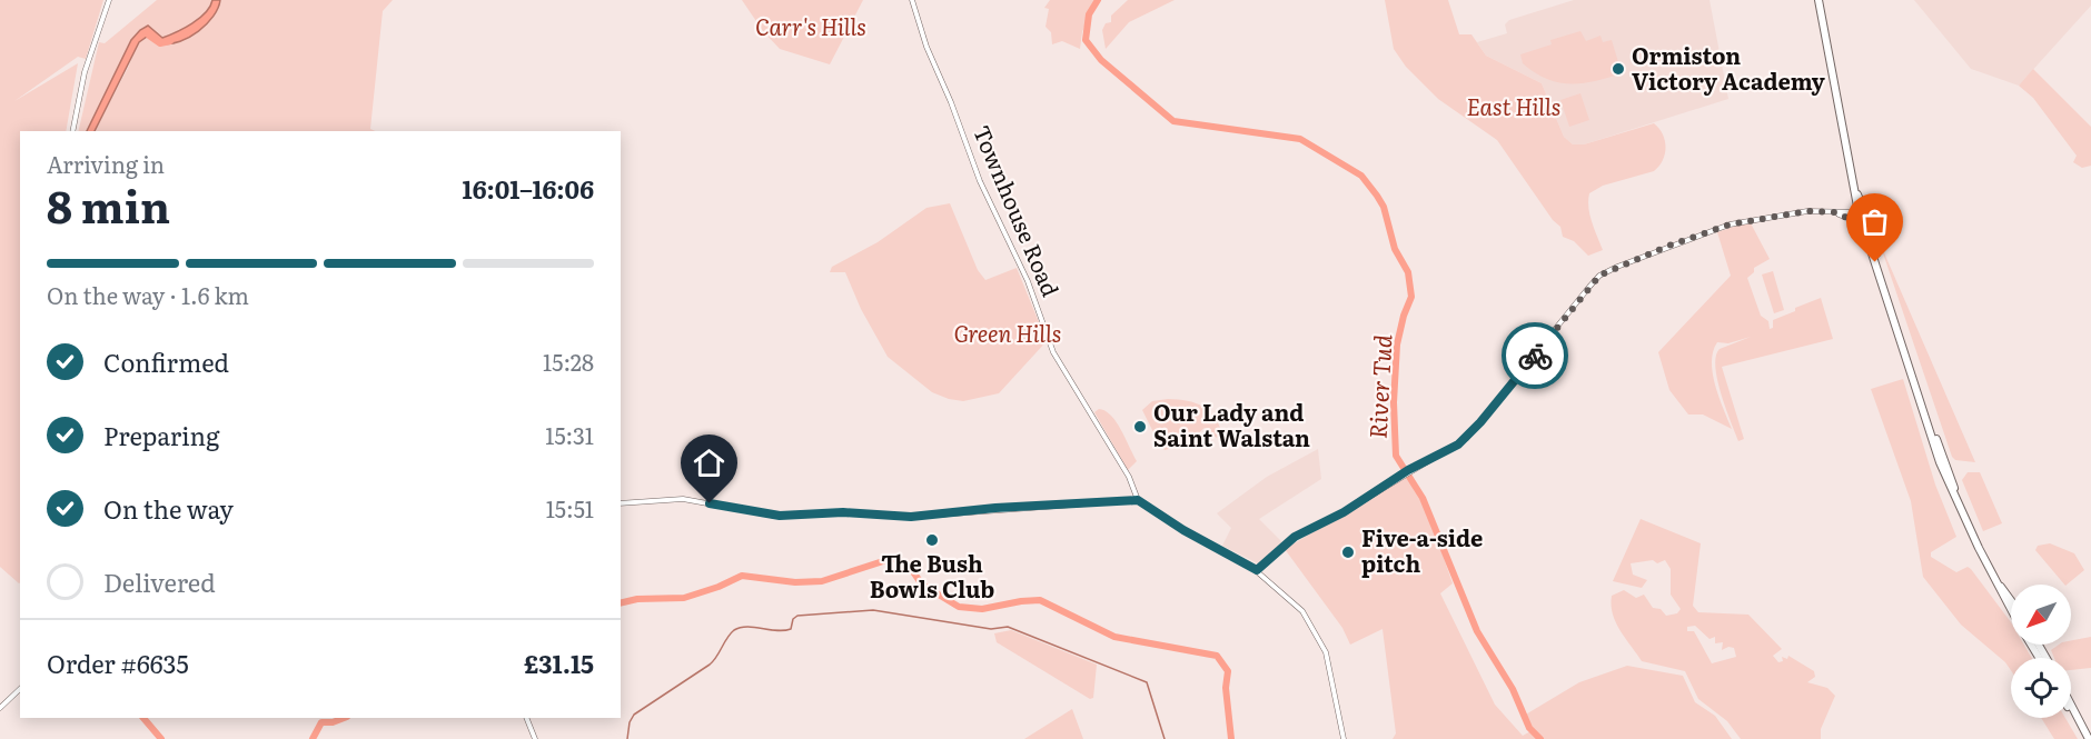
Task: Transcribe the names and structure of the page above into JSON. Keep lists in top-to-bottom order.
{
  "streets": {
    "street": ["Townhouse Road"]
  },
  "water": ["River Tud"],
  "parks": ["Carr's Hills", "East Hills", "Green Hills"],
  "places": [
    "Ormiston Victory Academy",
    "Our Lady and Saint Walstan",
    "The Bush Bowls Club",
    "Five-a-side pitch"
  ],
  "north": "bottom left",
  "page": {
    "heading": ["8 min", "Arriving in", "16:01–16:06"],
    "panel": ["Order #6635", "£31.15"],
    "bar": "On the way · 1.6 km",
    "list": [
      ["Confirmed", "15:28"],
      ["Preparing", "15:31"],
      ["On the way", "15:51"],
      "Delivered"
    ]
  }
}
